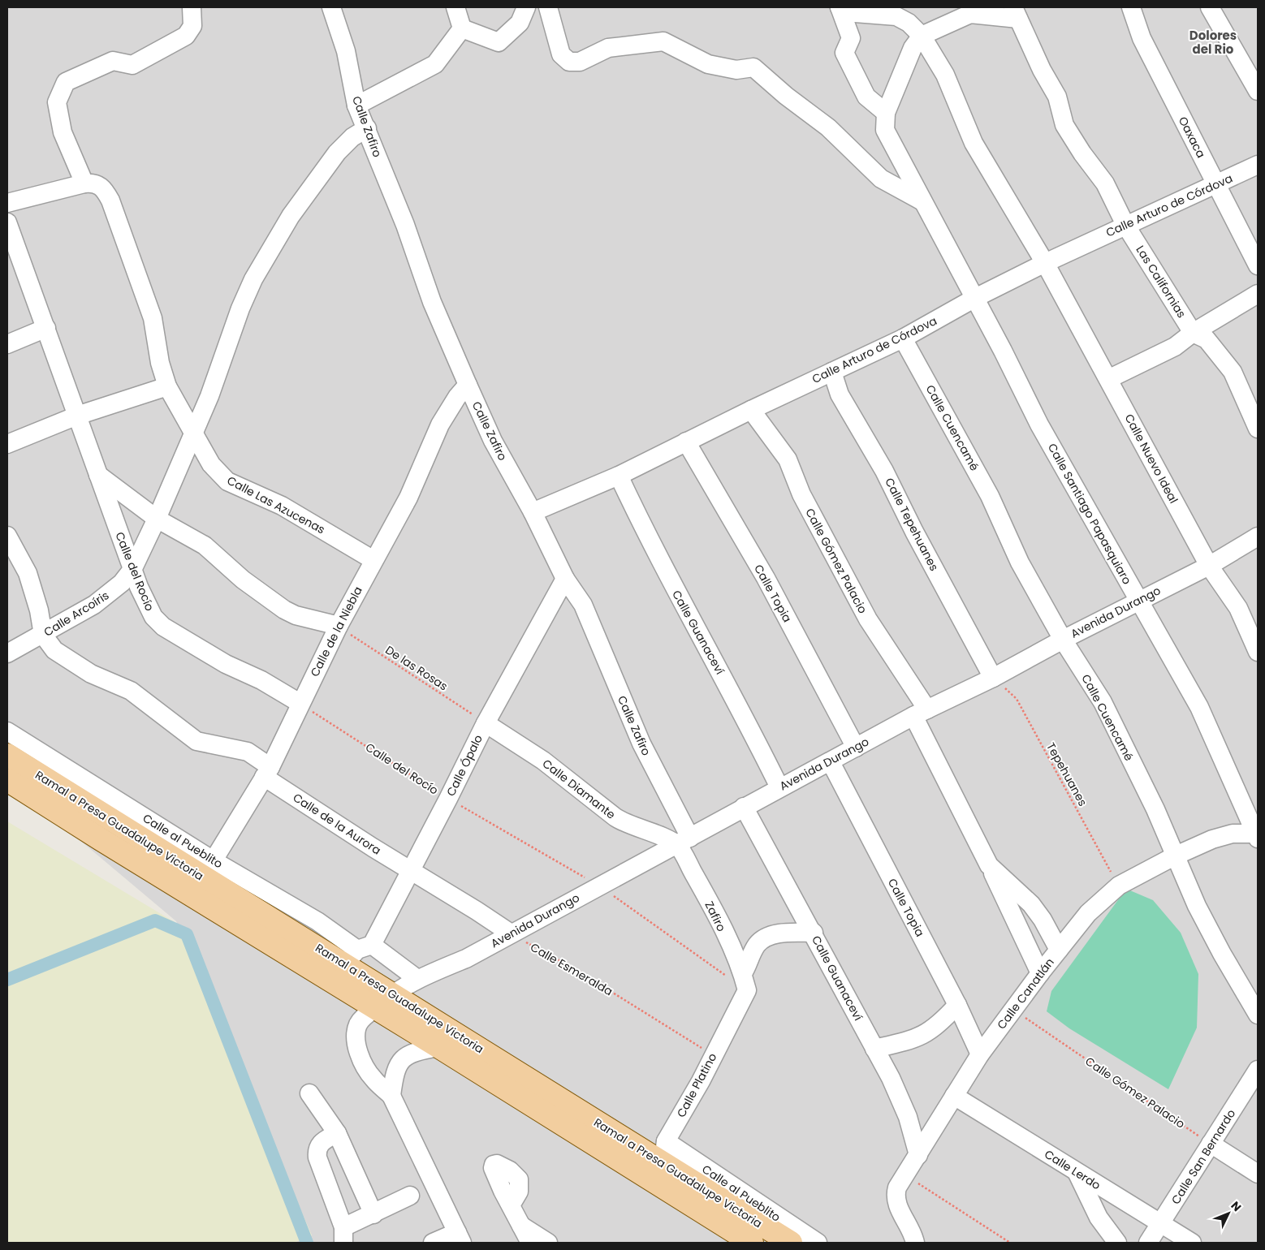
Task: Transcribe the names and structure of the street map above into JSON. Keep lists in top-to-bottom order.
{
  "streets": {
    "main road": ["Ramal a Presa Guadalupe Victoria"],
    "street": [
      "Calle Zafiro",
      "Oaxaca",
      "Calle Arturo de Córdova",
      "Las Californias",
      "Calle Cuencamé",
      "Calle Nuevo Ideal",
      "Calle Las Azucenas",
      "Calle Santiago Papasquiaro",
      "Calle Tepehuanes",
      "Calle Gómez Palacio",
      "Calle del Rocío",
      "Calle Topia",
      "Avenida Durango",
      "Calle Arcoíris",
      "Calle de la Niebla",
      "Calle Guanaceví",
      "Calle Ópalo",
      "Calle Diamante",
      "Calle de la Aurora",
      "Calle al Pueblito",
      "Zafiro",
      "Calle Canatlán",
      "Calle Platino",
      "Calle San Bernardo",
      "Calle Lerdo"
    ],
    "path": ["De las Rosas", "Tepehuanes", "Calle Esmeralda"]
  },
  "crossings": [
    ["Calle Zafiro", "Calle Arturo de Córdova"],
    ["Calle Zafiro", "Avenida Durango"],
    ["Calle Zafiro", "Calle Arcoíris"],
    ["Calle Zafiro", "Calle de la Niebla"],
    ["Calle Zafiro", "Calle Ópalo"],
    ["Calle Zafiro", "Calle Diamante"],
    ["Calle Zafiro", "Zafiro"],
    ["Oaxaca", "Calle Arturo de Córdova"],
    ["Calle Arturo de Córdova", "Las Californias"],
    ["Calle Arturo de Córdova", "Calle Cuencamé"],
    ["Calle Arturo de Córdova", "Calle Nuevo Ideal"],
    ["Calle Arturo de Córdova", "Calle Santiago Papasquiaro"],
    ["Calle Arturo de Córdova", "Calle Tepehuanes"],
    ["Calle Arturo de Córdova", "Calle Gómez Palacio"],
    ["Calle Arturo de Córdova", "Calle Topia"],
    ["Calle Arturo de Córdova", "Calle Guanaceví"],
    ["Calle Cuencamé", "Avenida Durango"],
    ["Calle Cuencamé", "Calle Canatlán"],
    ["Calle Nuevo Ideal", "Avenida Durango"],
    ["Calle Las Azucenas", "Calle Arcoíris"],
    ["Calle Las Azucenas", "Calle de la Niebla"],
    ["Calle Santiago Papasquiaro", "Avenida Durango"],
    ["Calle Santiago Papasquiaro", "Calle Canatlán"],
    ["Calle Tepehuanes", "Avenida Durango"],
    ["Calle Tepehuanes", "Tepehuanes"],
    ["Calle Gómez Palacio", "Avenida Durango"],
    ["Calle Gómez Palacio", "Calle Canatlán"],
    ["Calle Gómez Palacio", "Calle San Bernardo"],
    ["Calle del Rocío", "Calle Arcoíris"],
    ["Calle del Rocío", "Calle de la Niebla"],
    ["Calle del Rocío", "Calle Ópalo"],
    ["Calle Topia", "Avenida Durango"],
    ["Calle Topia", "Calle Canatlán"],
    ["Avenida Durango", "Calle Guanaceví"],
    ["Avenida Durango", "Tepehuanes"],
    ["Avenida Durango", "Calle Diamante"],
    ["Avenida Durango", "Ramal a Presa Guadalupe Victoria"],
    ["Avenida Durango", "Zafiro"],
    ["Avenida Durango", "Calle Esmeralda"],
    ["Calle Arcoíris", "Calle de la Aurora"],
    ["Calle de la Niebla", "De las Rosas"],
    ["Calle de la Niebla", "Calle de la Aurora"],
    ["Calle de la Niebla", "Ramal a Presa Guadalupe Victoria"],
    ["Calle Guanaceví", "Calle Canatlán"],
    ["Calle Guanaceví", "Calle Platino"],
    ["De las Rosas", "Calle Ópalo"],
    ["De las Rosas", "Calle Diamante"],
    ["Calle Ópalo", "Calle Diamante"],
    ["Calle Ópalo", "Calle de la Aurora"],
    ["Calle Ópalo", "Ramal a Presa Guadalupe Victoria"],
    ["Tepehuanes", "Calle Canatlán"],
    ["Calle Diamante", "Zafiro"],
    ["Ramal a Presa Guadalupe Victoria", "Calle Platino"],
    ["Calle al Pueblito", "Calle Platino"],
    ["Zafiro", "Calle Platino"],
    ["Calle Esmeralda", "Calle Platino"],
    ["Calle Canatlán", "Calle Lerdo"],
    ["Calle San Bernardo", "Calle Lerdo"]
  ],
  "districts": ["Dolores del Rio"],
  "north": "top right"
}
